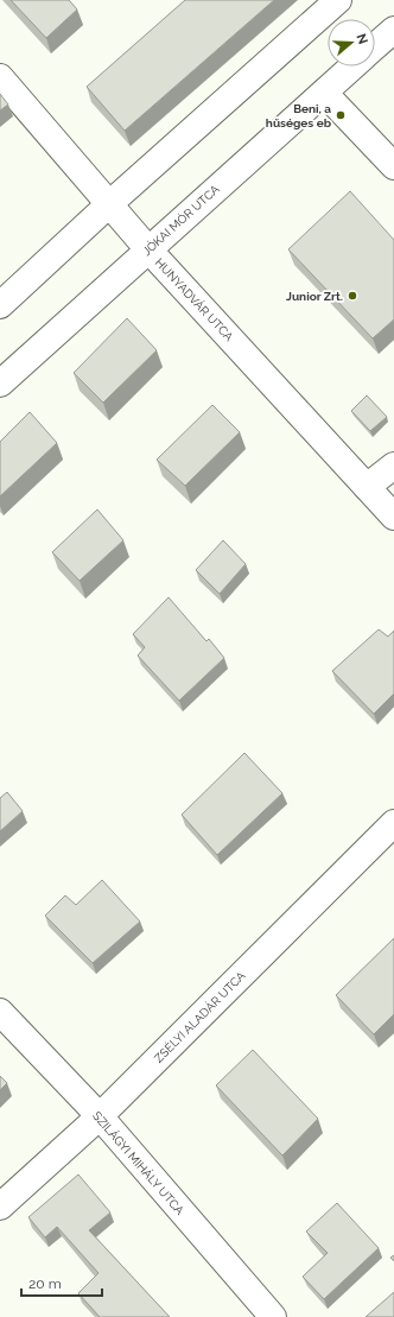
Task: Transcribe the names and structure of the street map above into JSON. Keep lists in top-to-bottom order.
{
  "streets": {
    "street": [
      "JÓKAI MÓR UTCA",
      "HUNYADVÁR UTCA",
      "ZSÉLYI ALADÁR UTCA",
      "SZILÁGYI MIHÁLY UTCA"
    ]
  },
  "crossings": [
    ["JÓKAI MÓR UTCA", "HUNYADVÁR UTCA"],
    ["ZSÉLYI ALADÁR UTCA", "SZILÁGYI MIHÁLY UTCA"]
  ],
  "places": ["Beni, a hűséges eb", "Junior Zrt."],
  "scale_bar": "20 m",
  "north": "right"
}
